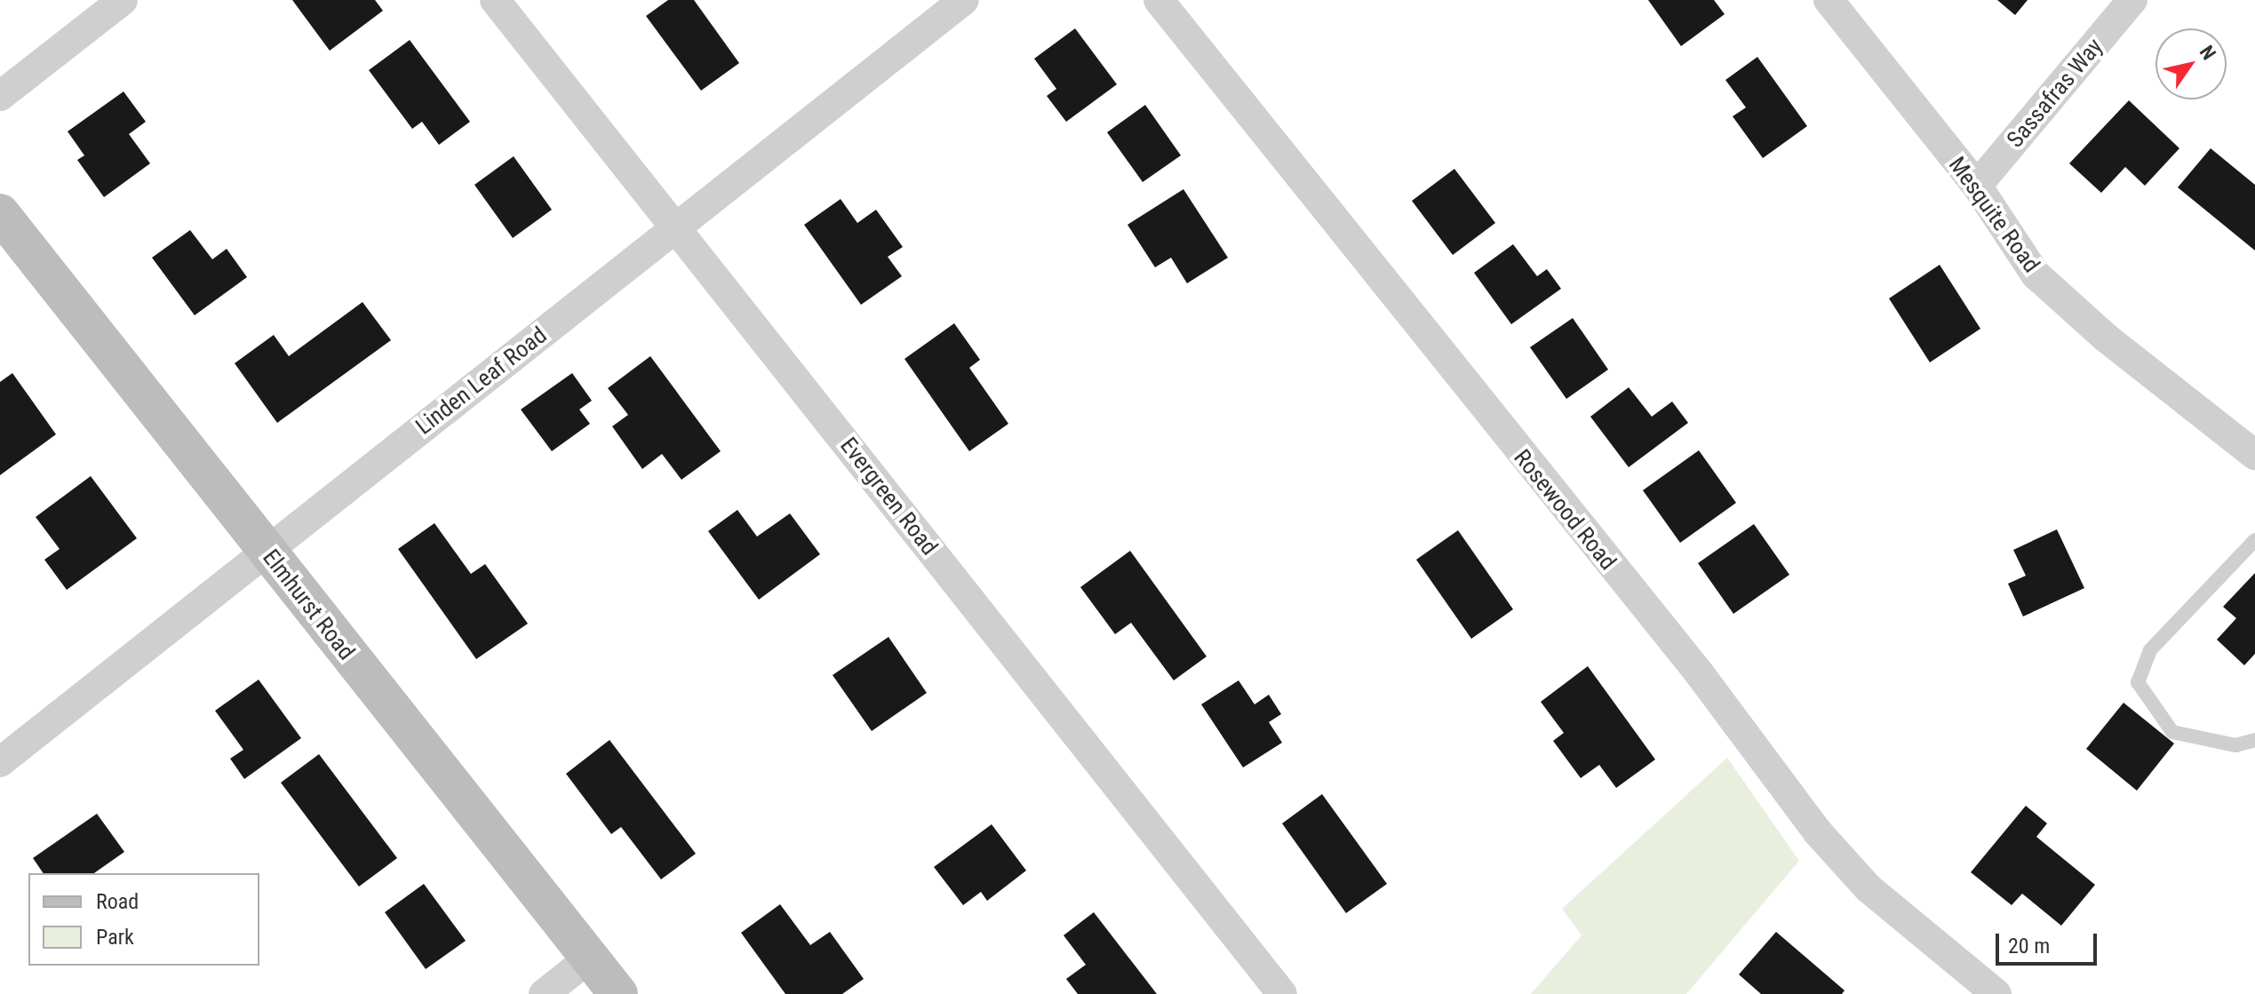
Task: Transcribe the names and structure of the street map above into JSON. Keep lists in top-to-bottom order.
{
  "streets": {
    "street": [
      "Sassafras Way",
      "Mesquite Road",
      "Linden Leaf Road",
      "Evergreen Road",
      "Rosewood Road",
      "Elmhurst Road"
    ]
  },
  "crossings": [
    ["Sassafras Way", "Mesquite Road"],
    ["Linden Leaf Road", "Evergreen Road"],
    ["Linden Leaf Road", "Elmhurst Road"]
  ],
  "legend": ["Road", "Park"],
  "scale_bar": "20 m",
  "north": "top right"
}
